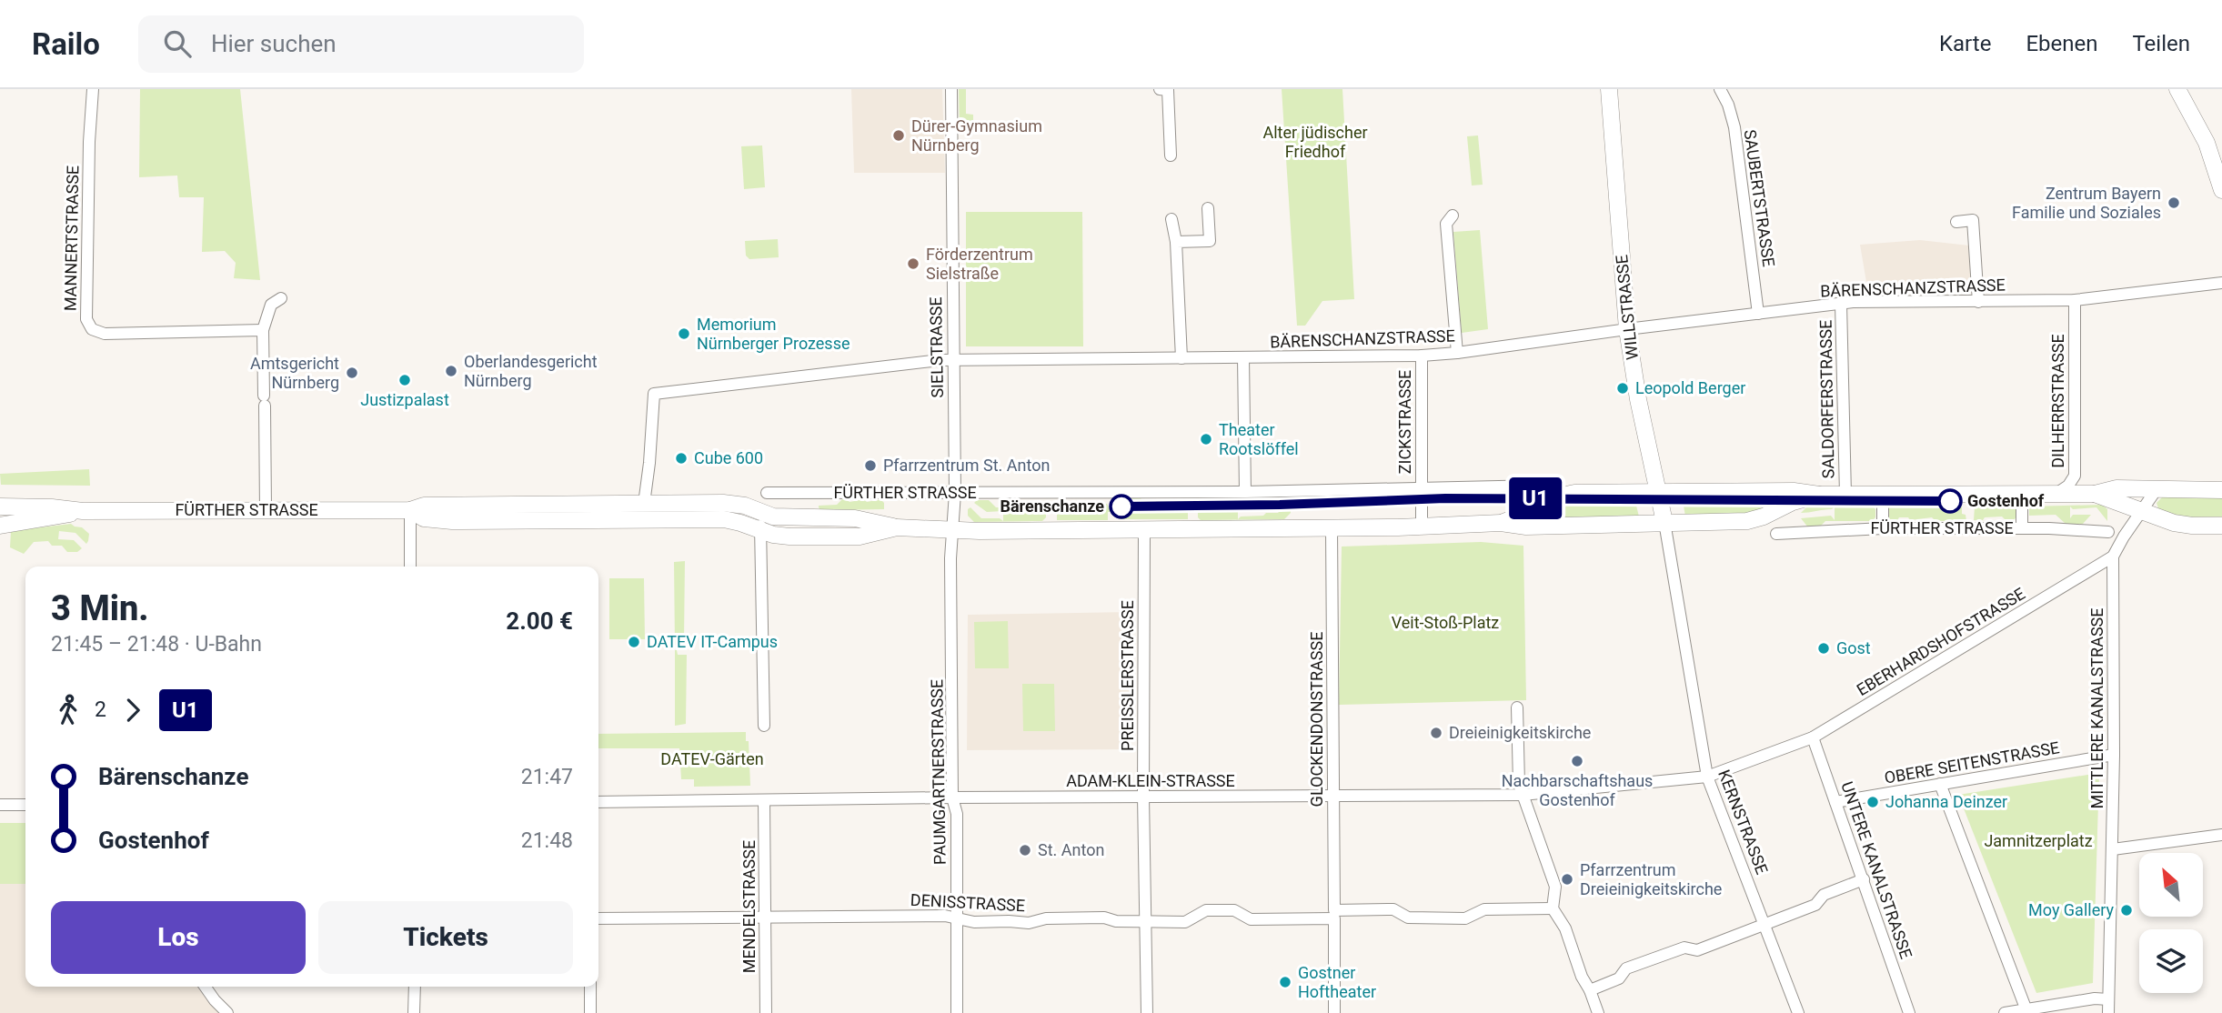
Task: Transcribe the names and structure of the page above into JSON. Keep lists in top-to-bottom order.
{
  "streets": {
    "main road": ["WILLSTRASSE", "FÜRTHER STRASSE"],
    "street": [
      "SAUBERTSTRASSE",
      "MANNERTSTRASSE",
      "BÄRENSCHANZSTRASSE",
      "SIELSTRASSE",
      "SALDORFERSTRASSE",
      "DILHERRSTRASSE",
      "ZICKSTRASSE",
      "EBERHARDSHOFSTRASSE",
      "PREISSLERSTRASSE",
      "MITTLERE KANALSTRASSE",
      "GLOCKENDONSTRASSE",
      "OBERE SEITENSTRASSE",
      "PAUMGARTNERSTRASSE",
      "ADAM-KLEIN-STRASSE",
      "KERNSTRASSE",
      "UNTERE KANALSTRASSE",
      "DENISSTRASSE",
      "MENDELSTRASSE"
    ]
  },
  "crossings": [
    ["SAUBERTSTRASSE", "BÄRENSCHANZSTRASSE"],
    ["BÄRENSCHANZSTRASSE", "WILLSTRASSE"],
    ["BÄRENSCHANZSTRASSE", "SIELSTRASSE"],
    ["BÄRENSCHANZSTRASSE", "SALDORFERSTRASSE"],
    ["BÄRENSCHANZSTRASSE", "DILHERRSTRASSE"],
    ["BÄRENSCHANZSTRASSE", "ZICKSTRASSE"],
    ["BÄRENSCHANZSTRASSE", "FÜRTHER STRASSE"],
    ["WILLSTRASSE", "FÜRTHER STRASSE"],
    ["WILLSTRASSE", "KERNSTRASSE"],
    ["SIELSTRASSE", "FÜRTHER STRASSE"],
    ["SIELSTRASSE", "PAUMGARTNERSTRASSE"],
    ["SALDORFERSTRASSE", "FÜRTHER STRASSE"],
    ["DILHERRSTRASSE", "FÜRTHER STRASSE"],
    ["ZICKSTRASSE", "FÜRTHER STRASSE"],
    ["FÜRTHER STRASSE", "EBERHARDSHOFSTRASSE"],
    ["FÜRTHER STRASSE", "PREISSLERSTRASSE"],
    ["FÜRTHER STRASSE", "GLOCKENDONSTRASSE"],
    ["FÜRTHER STRASSE", "PAUMGARTNERSTRASSE"],
    ["FÜRTHER STRASSE", "KERNSTRASSE"],
    ["EBERHARDSHOFSTRASSE", "MITTLERE KANALSTRASSE"],
    ["EBERHARDSHOFSTRASSE", "ADAM-KLEIN-STRASSE"],
    ["EBERHARDSHOFSTRASSE", "KERNSTRASSE"],
    ["EBERHARDSHOFSTRASSE", "UNTERE KANALSTRASSE"],
    ["PREISSLERSTRASSE", "ADAM-KLEIN-STRASSE"],
    ["PREISSLERSTRASSE", "DENISSTRASSE"],
    ["MITTLERE KANALSTRASSE", "OBERE SEITENSTRASSE"],
    ["GLOCKENDONSTRASSE", "ADAM-KLEIN-STRASSE"],
    ["GLOCKENDONSTRASSE", "DENISSTRASSE"],
    ["OBERE SEITENSTRASSE", "UNTERE KANALSTRASSE"],
    ["PAUMGARTNERSTRASSE", "ADAM-KLEIN-STRASSE"],
    ["PAUMGARTNERSTRASSE", "DENISSTRASSE"],
    ["ADAM-KLEIN-STRASSE", "KERNSTRASSE"],
    ["ADAM-KLEIN-STRASSE", "MENDELSTRASSE"],
    ["DENISSTRASSE", "MENDELSTRASSE"]
  ],
  "parks": [
    "Alter jüdischer Friedhof",
    "Veit-Stoß-Platz",
    "DATEV-Gärten",
    "Jamnitzerplatz"
  ],
  "places": [
    "Dürer-Gymnasium Nürnberg",
    "Zentrum Bayern Familie und Soziales",
    "Förderzentrum Sielstraße",
    "Memorium Nürnberger Prozesse",
    "Oberlandesgericht Nürnberg",
    "Amtsgericht Nürnberg",
    "Justizpalast",
    "Leopold Berger",
    "Theater Rootslöffel",
    "Cube 600",
    "Pfarrzentrum St. Anton",
    "Gostenhof",
    "Bärenschanze",
    "DATEV IT-Campus",
    "Gost",
    "Dreieinigkeitskirche",
    "Nachbarschaftshaus Gostenhof",
    "Johanna Deinzer",
    "St. Anton",
    "Pfarrzentrum Dreieinigkeitskirche",
    "Moy Gallery",
    "Gostner Hoftheater"
  ],
  "lines": ["metro line U1"],
  "north": "top left",
  "page": {
    "header": "Railo",
    "search": "Hier suchen",
    "nav": ["Karte", "Ebenen", "Teilen"],
    "on_map": "U1",
    "heading": ["3 Min.", "21:45 – 21:48 · U-Bahn", "2.00 €"],
    "legs": ["2", "U1"],
    "list": [
      {
        "name": "Bärenschanze",
        "value": "21:47"
      },
      {
        "name": "Gostenhof",
        "value": "21:48"
      }
    ],
    "buttons": ["Los", "Tickets"]
  }
}
